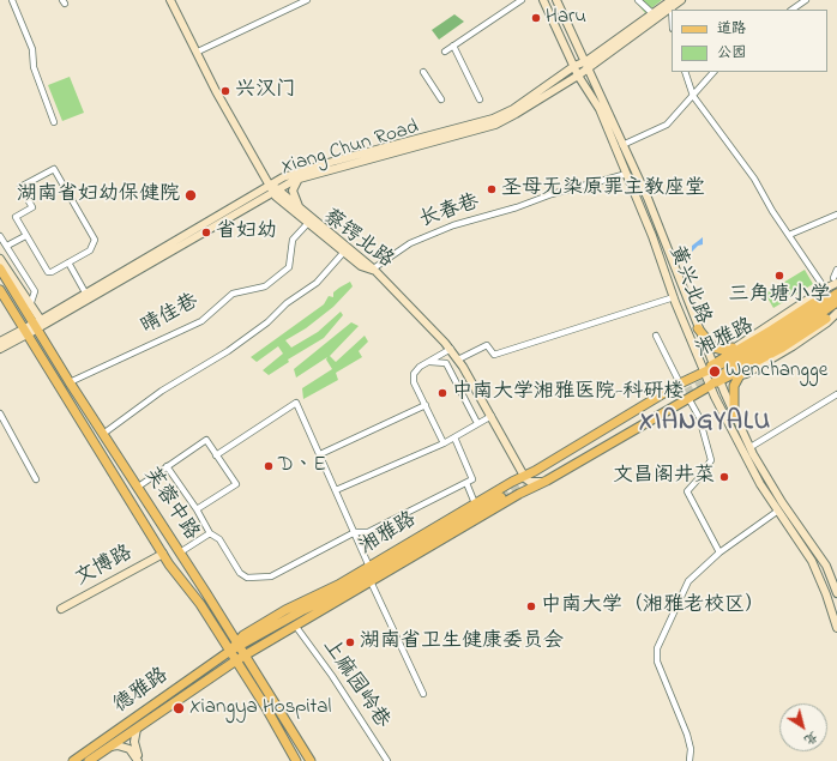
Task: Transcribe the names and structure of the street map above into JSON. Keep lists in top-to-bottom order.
{
  "streets": {
    "main road": [
      "Xiang Chun Road",
      "蔡锷北路",
      "黄兴北路",
      "湘雅路",
      "芙蓉中路",
      "文博路",
      "德雅路"
    ],
    "street": ["长春巷", "晴佳巷", "上麻园岭巷"]
  },
  "crossings": [
    ["Xiang Chun Road", "蔡锷北路"],
    ["Xiang Chun Road", "黄兴北路"],
    ["Xiang Chun Road", "芙蓉中路"],
    ["长春巷", "蔡锷北路"],
    ["长春巷", "黄兴北路"],
    ["蔡锷北路", "晴佳巷"],
    ["蔡锷北路", "湘雅路"],
    ["黄兴北路", "湘雅路"],
    ["晴佳巷", "芙蓉中路"],
    ["湘雅路", "芙蓉中路"],
    ["湘雅路", "上麻园岭巷"],
    ["湘雅路", "德雅路"],
    ["芙蓉中路", "文博路"],
    ["芙蓉中路", "德雅路"]
  ],
  "districts": ["XIANGYALU"],
  "places": [
    "Haru",
    "兴汉门",
    "圣母无染原罪主教座堂",
    "湖南省妇幼保健院",
    "省妇幼",
    "三角塘小学",
    "Wenchangge",
    "中南大学湘雅医院-科研楼",
    "D、E",
    "文昌阁井菜",
    "中南大学（湘雅老校区）",
    "湖南省卫生健康委员会",
    "Xiangya Hospital"
  ],
  "legend": ["道路", "公园"],
  "north": "bottom right"
}
